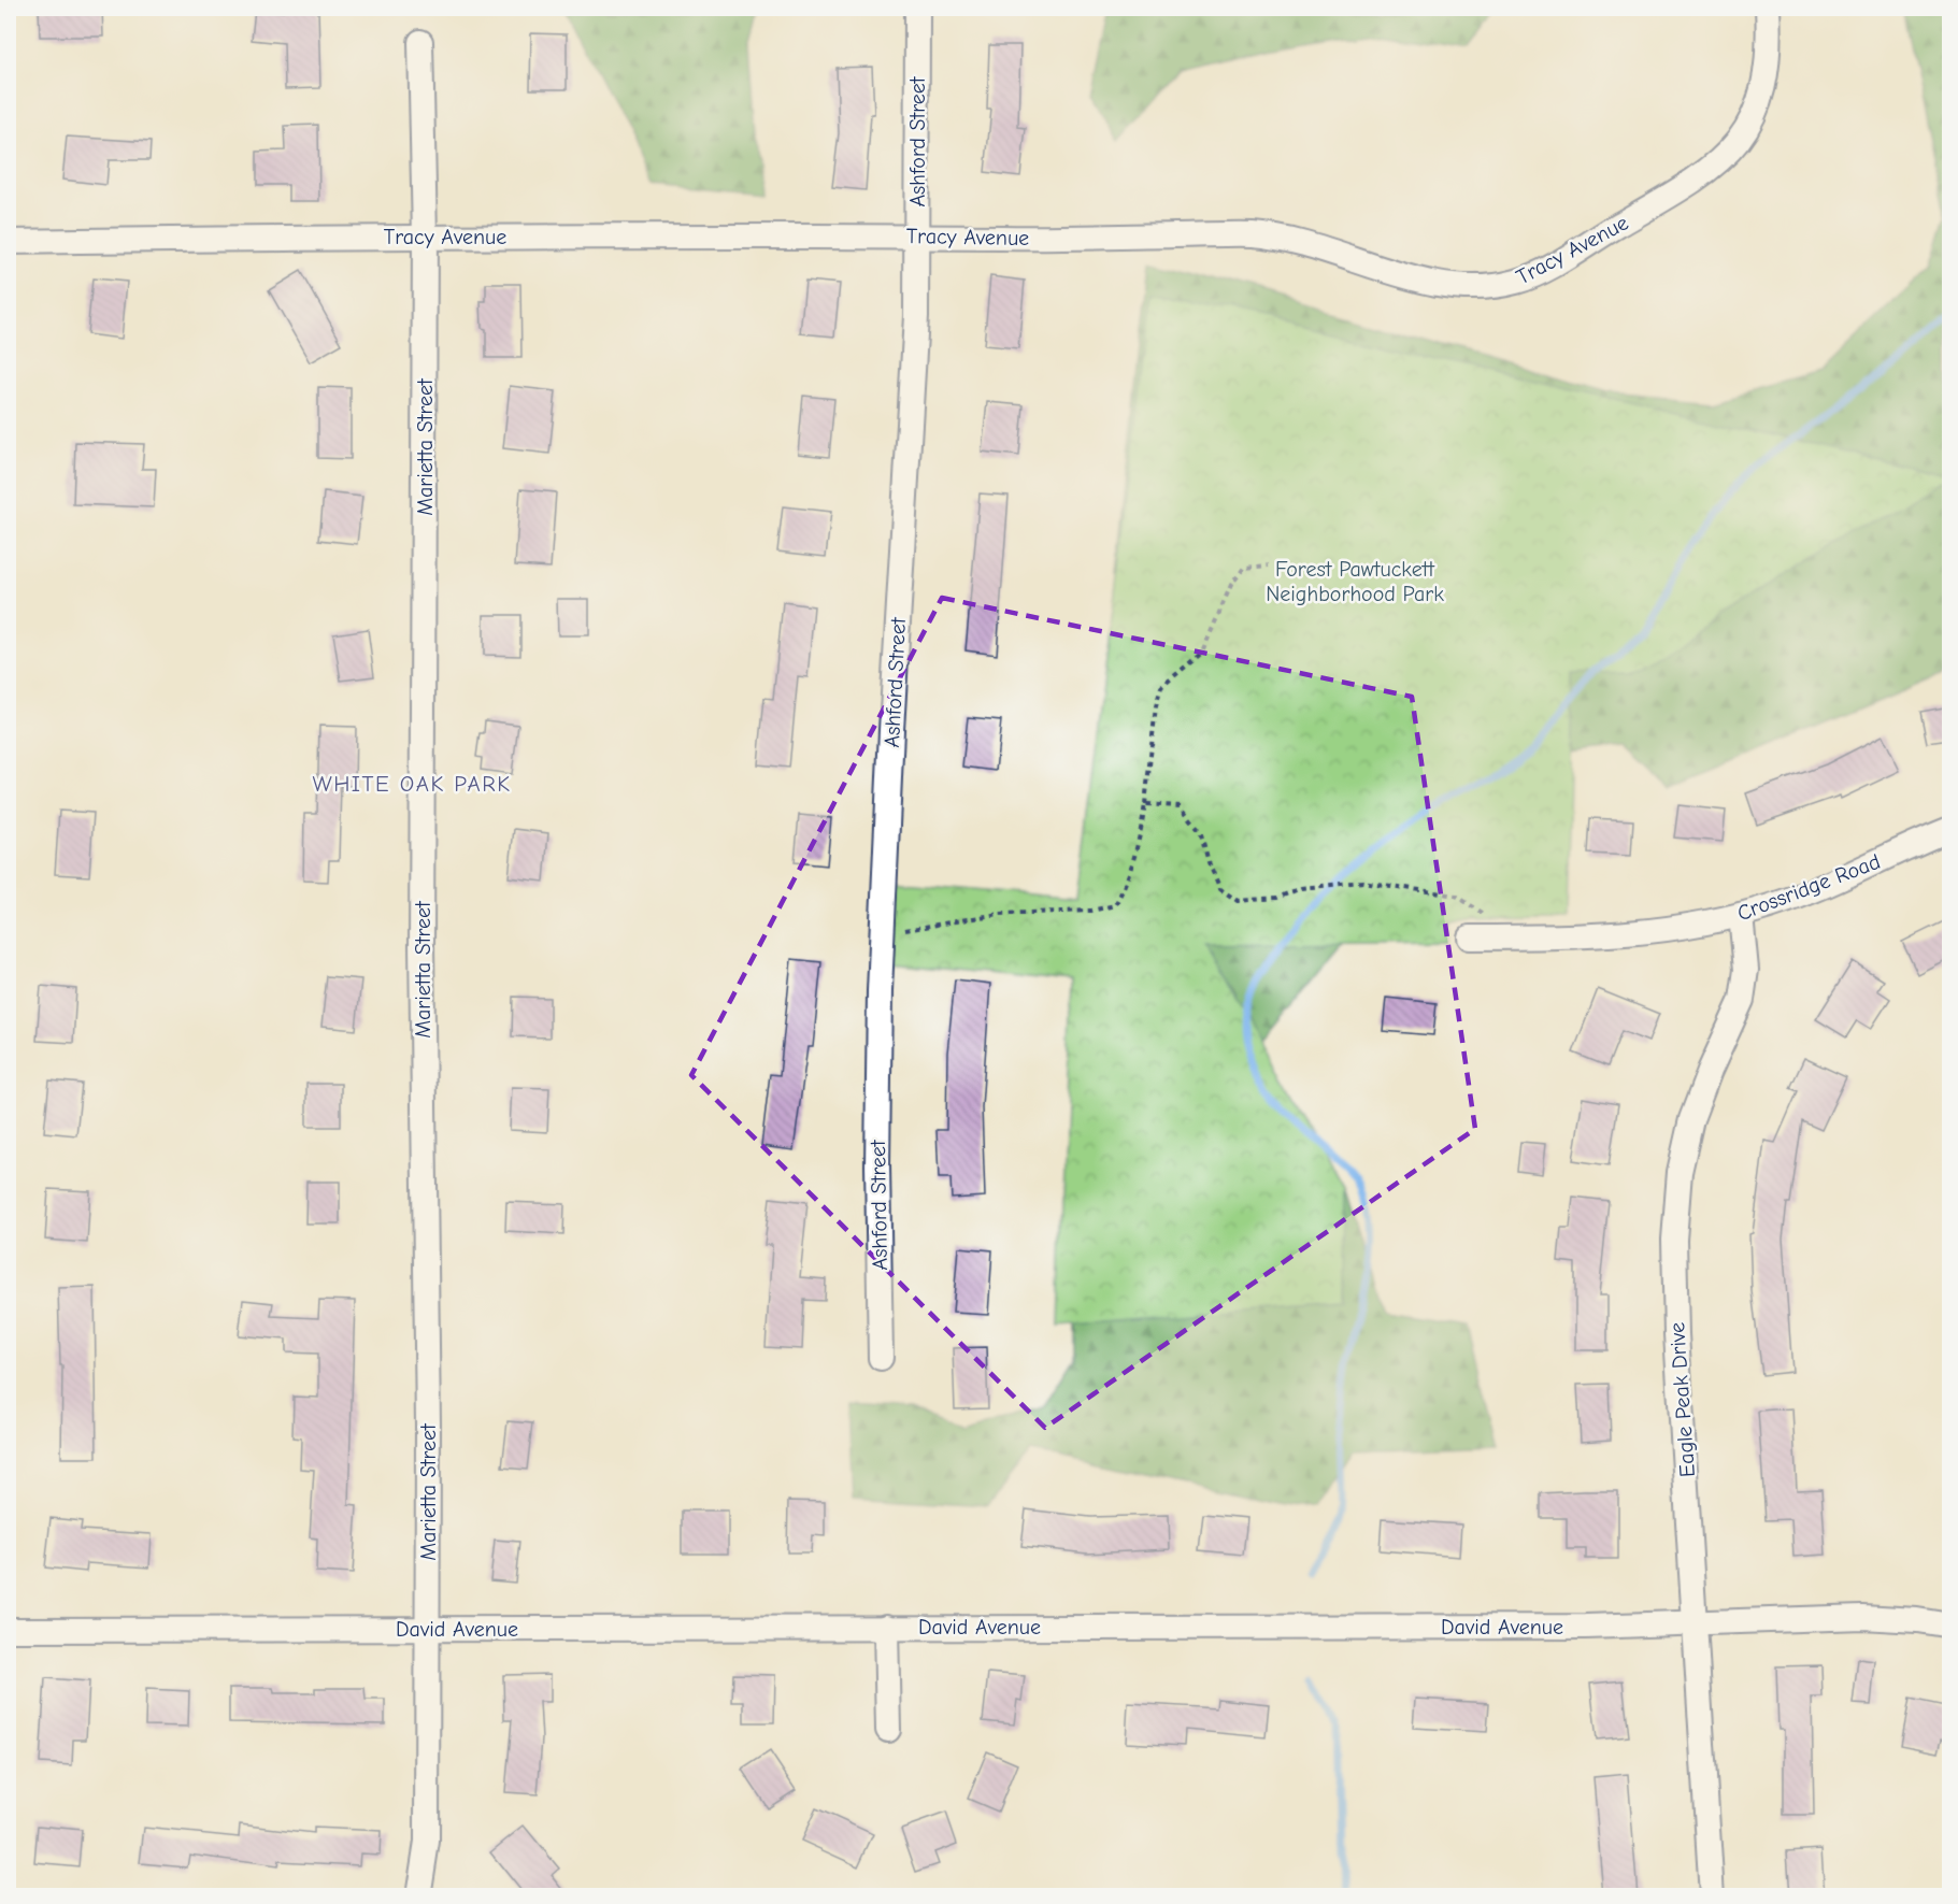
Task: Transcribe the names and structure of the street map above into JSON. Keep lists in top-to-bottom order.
{
  "streets": {
    "street": [
      "Ashford Street",
      "Tracy Avenue",
      "Marietta Street",
      "Crossridge Road",
      "Eagle Peak Drive",
      "David Avenue"
    ]
  },
  "crossings": [
    ["Ashford Street", "Tracy Avenue"],
    ["Tracy Avenue", "Marietta Street"],
    ["Marietta Street", "David Avenue"],
    ["Crossridge Road", "Eagle Peak Drive"],
    ["Eagle Peak Drive", "David Avenue"]
  ],
  "districts": ["WHITE OAK PARK"],
  "parks": ["Forest Pawtuckett Neighborhood Park"]
}
